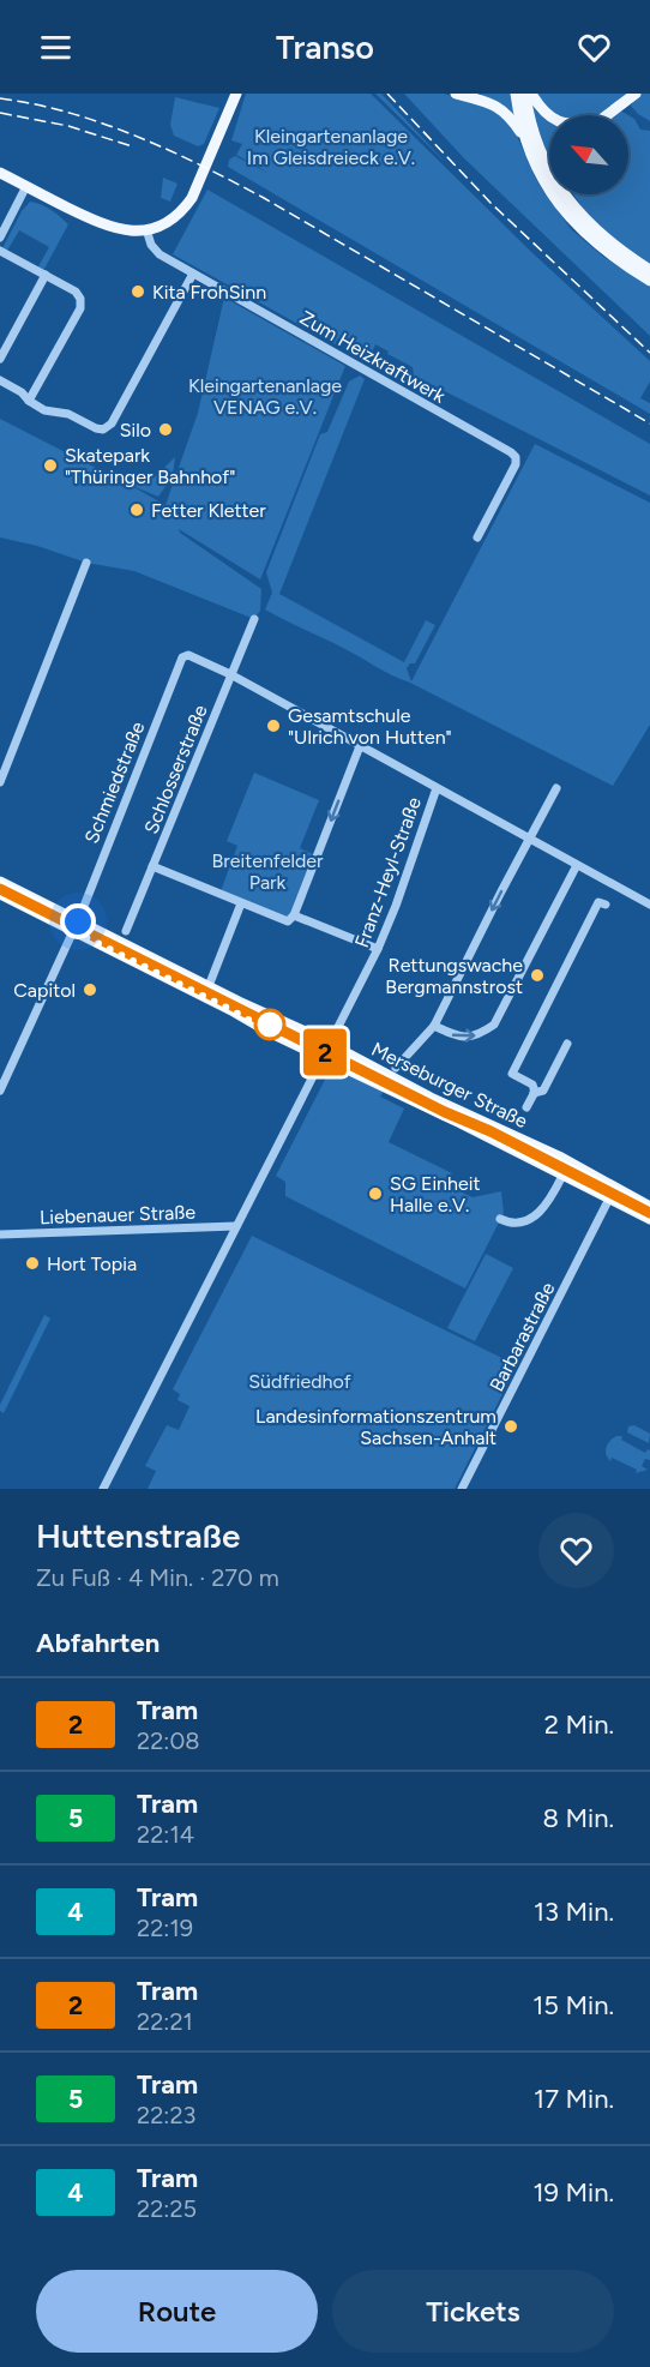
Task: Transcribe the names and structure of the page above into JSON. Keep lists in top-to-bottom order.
{
  "streets": {
    "main road": ["Merseburger Straße"],
    "street": [
      "Zum Heizkraftwerk",
      "Schlosserstraße",
      "Schmiedstraße",
      "Franz-Heyl-Straße",
      "Liebenauer Straße",
      "Barbarastraße"
    ]
  },
  "crossings": [
    ["Schlosserstraße", "Schmiedstraße"],
    ["Schmiedstraße", "Merseburger Straße"],
    ["Franz-Heyl-Straße", "Merseburger Straße"],
    ["Franz-Heyl-Straße", "Liebenauer Straße"],
    ["Merseburger Straße", "Barbarastraße"]
  ],
  "parks": [
    "Kleingartenanlage Im Gleisdreieck e.V.",
    "Kleingartenanlage VENAG e.V.",
    "Breitenfelder Park",
    "Südfriedhof"
  ],
  "places": [
    "Kita FrohSinn",
    "Silo",
    "Skatepark \"Thüringer Bahnhof\"",
    "Fetter Kletter",
    "Gesamtschule \"Ulrich von Hutten\"",
    "Rettungswache Bergmannstrost",
    "Capitol",
    "SG Einheit Halle e.V.",
    "Hort Topia",
    "Landesinformationszentrum Sachsen-Anhalt"
  ],
  "lines": ["tram line 2"],
  "north": "top left",
  "page": {
    "header": "Transo",
    "on_map": "2",
    "heading": [
      ["Huttenstraße", "Zu Fuß · 4 Min. · 270 m"],
      "Abfahrten"
    ],
    "list": [
      {
        "mark": "2",
        "name": "Tram",
        "note": "22:08",
        "value": "2 Min."
      },
      {
        "mark": "5",
        "name": "Tram",
        "note": "22:14",
        "value": "8 Min."
      },
      {
        "mark": "4",
        "name": "Tram",
        "note": "22:19",
        "value": "13 Min."
      },
      {
        "mark": "2",
        "name": "Tram",
        "note": "22:21",
        "value": "15 Min."
      },
      {
        "mark": "5",
        "name": "Tram",
        "note": "22:23",
        "value": "17 Min."
      },
      {
        "mark": "4",
        "name": "Tram",
        "note": "22:25",
        "value": "19 Min."
      }
    ],
    "buttons": ["Route", "Tickets"]
  }
}
